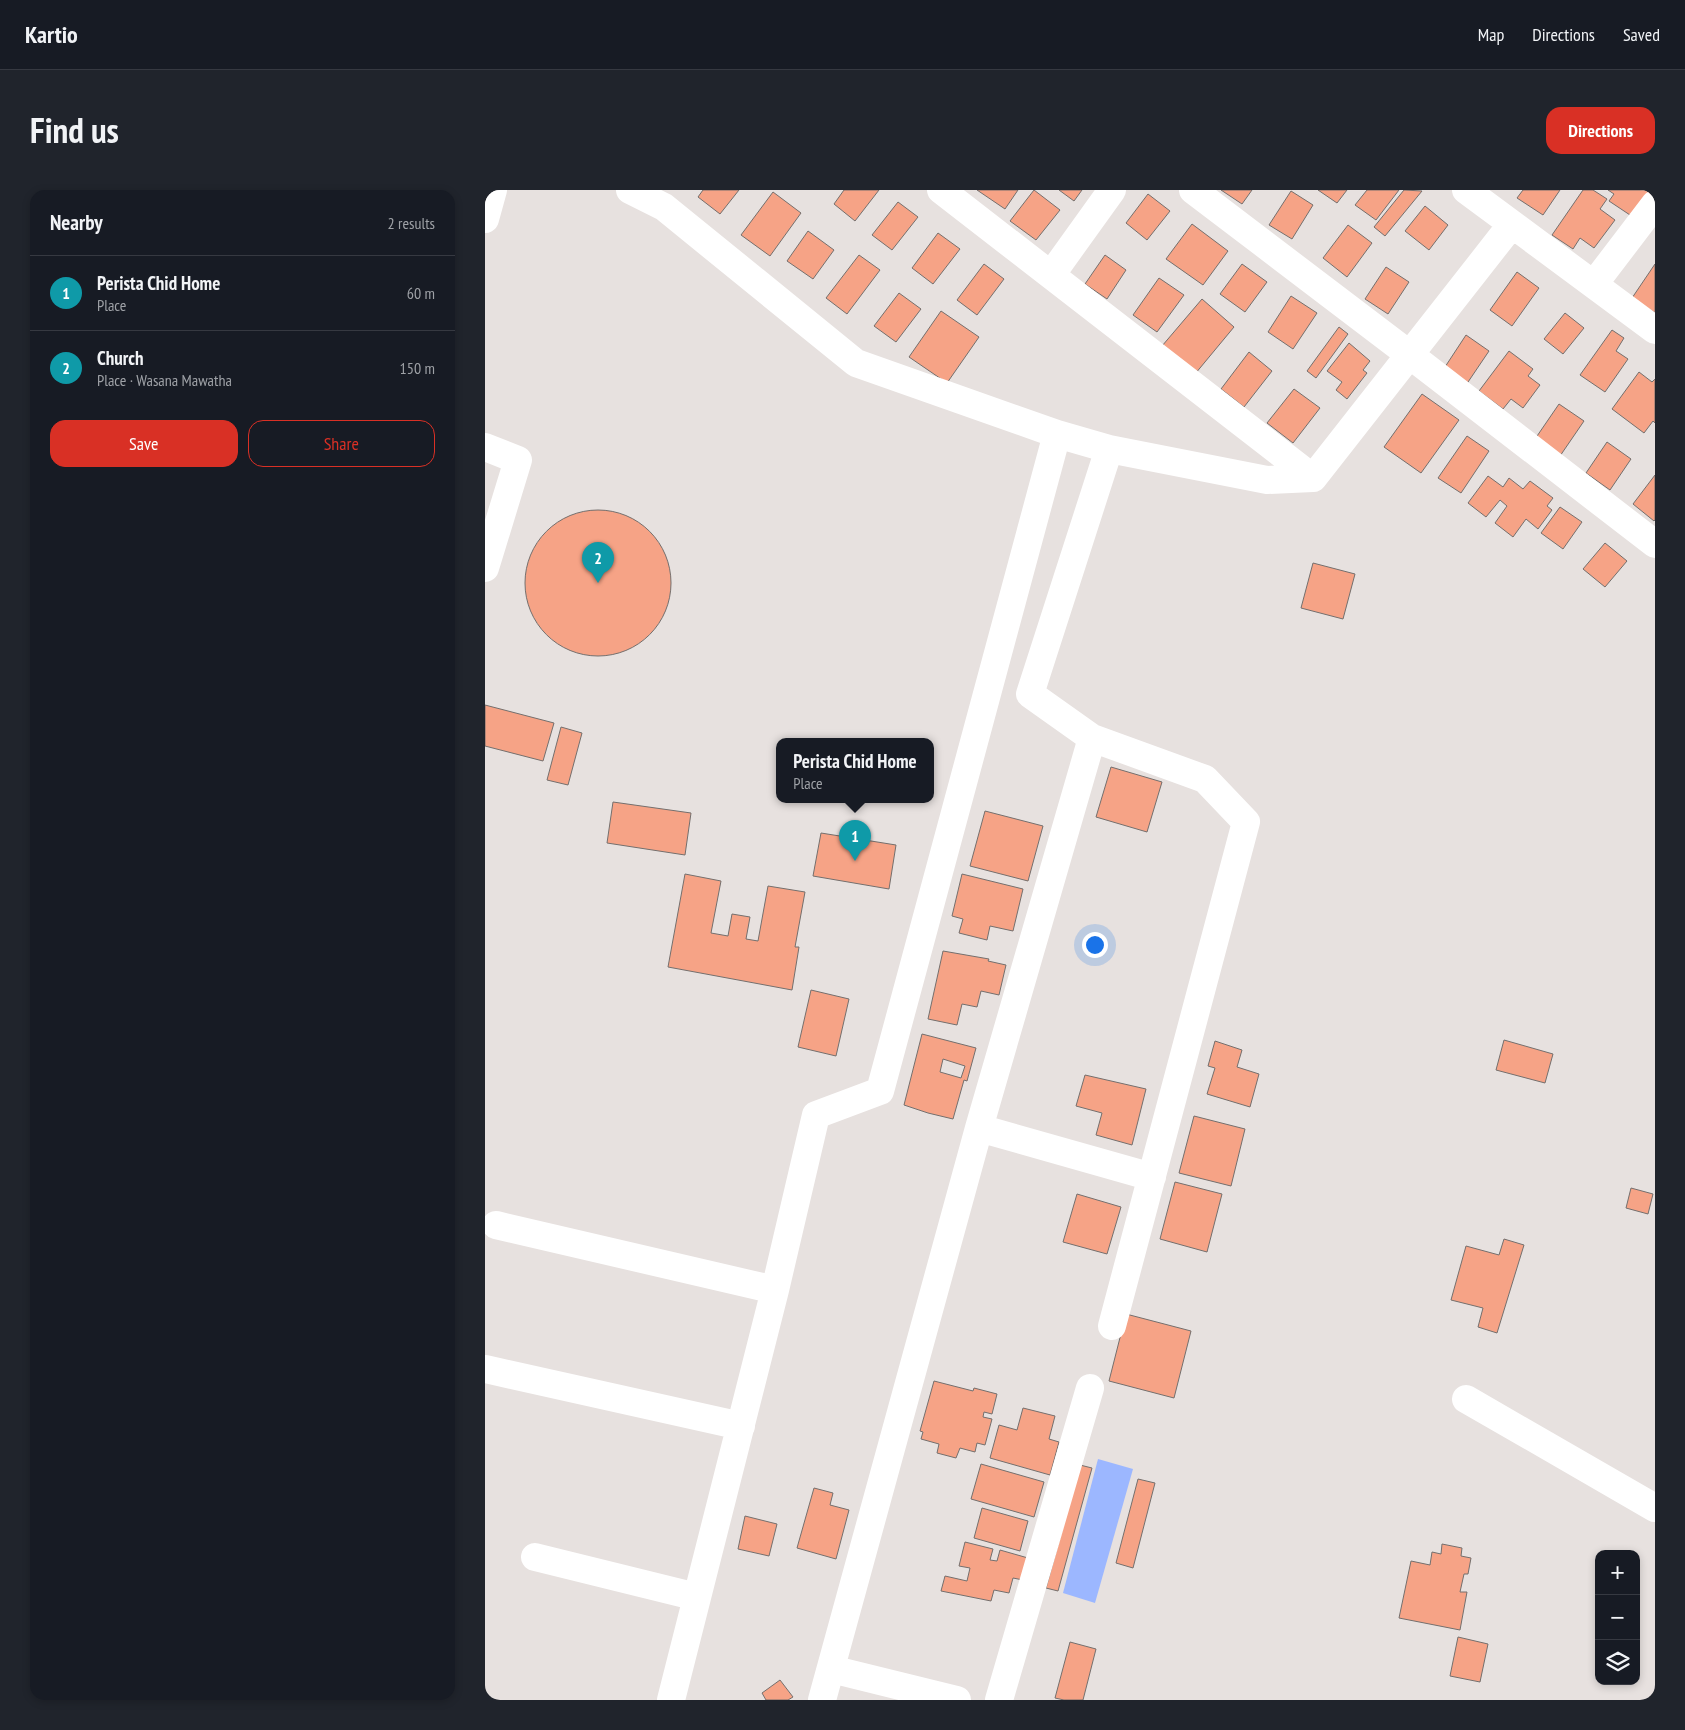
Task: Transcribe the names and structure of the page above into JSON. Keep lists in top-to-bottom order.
{
  "page": {
    "header": "Kartio",
    "nav": ["Map", "Directions", "Saved"],
    "title": "Find us",
    "buttons": [
      "Directions",
      ["Save", "Share"]
    ],
    "heading": ["Nearby", "2 results"],
    "list": [
      {
        "mark": "1",
        "name": "Perista Chid Home",
        "note": "Place",
        "value": "60 m"
      },
      {
        "mark": "2",
        "name": "Church",
        "note": "Place · Wasana Mawatha",
        "value": "150 m"
      }
    ],
    "pins": ["2", "1"],
    "popup": ["Perista Chid Home", "Place"],
    "map_buttons": ["+", "−"]
  }
}
